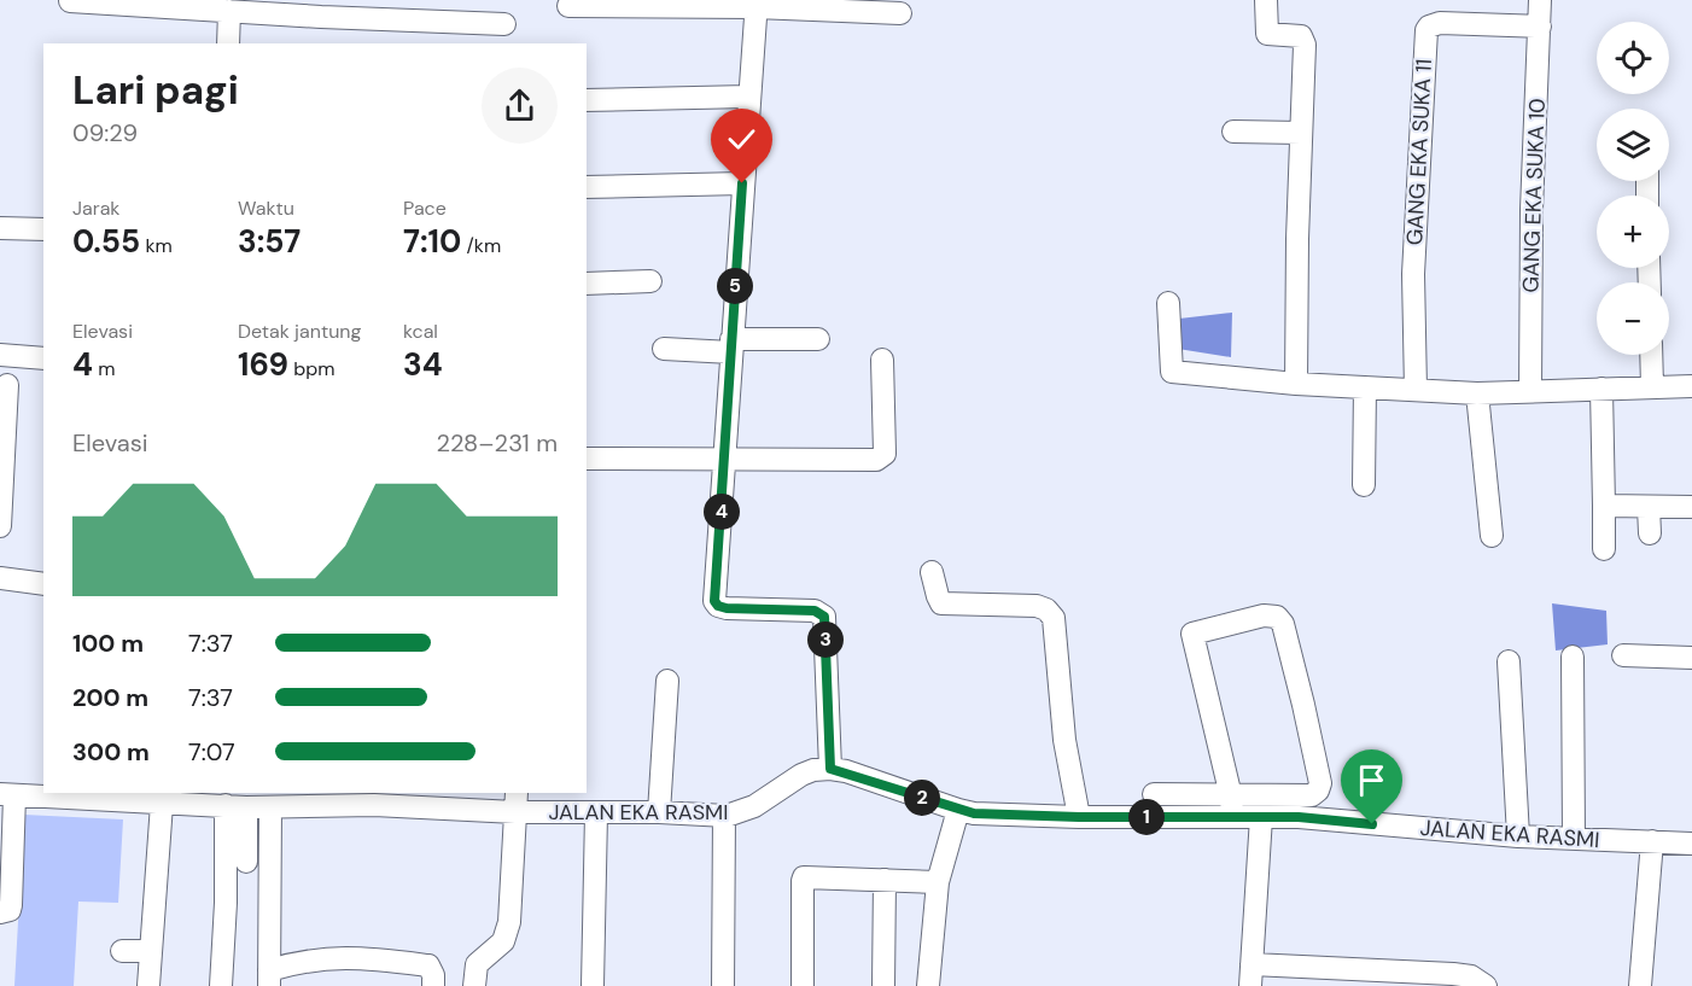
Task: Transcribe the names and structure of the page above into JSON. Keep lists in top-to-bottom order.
{
  "streets": {
    "street": ["GANG EKA SUKA 11", "GANG EKA SUKA 10", "JALAN EKA RASMI"]
  },
  "crossings": [
    ["GANG EKA SUKA 11", "GANG EKA SUKA 10"]
  ],
  "page": {
    "map_buttons": ["+", "−"],
    "heading": ["Lari pagi", "09:29"],
    "stats": [
      ["Jarak", "0.55 km"],
      ["Waktu", "3:57"],
      ["Pace", "7:10 /km"],
      ["Elevasi", "4 m"],
      ["Detak jantung", "169 bpm"],
      ["kcal", "34"]
    ],
    "pins": [
      "5",
      "4",
      "3",
      "2",
      "1"
    ],
    "chart": ["Elevasi", "228–231 m"],
    "list": [
      {
        "name": "100 m",
        "note": "7:37"
      },
      {
        "name": "200 m",
        "note": "7:37"
      },
      {
        "name": "300 m",
        "note": "7:07"
      }
    ]
  }
}
